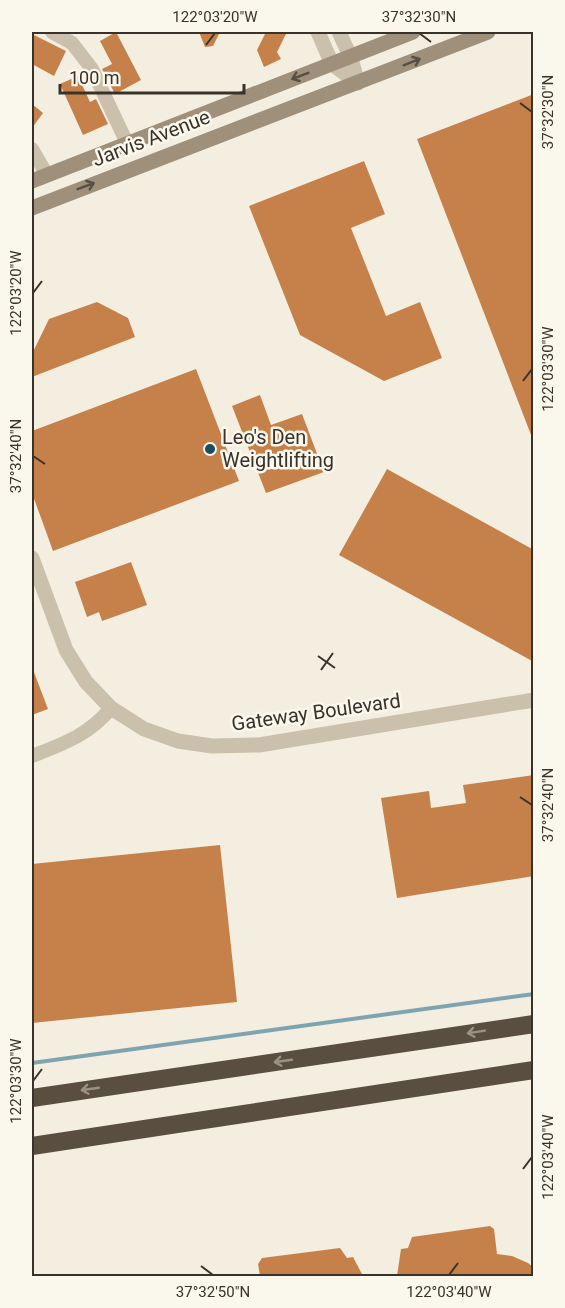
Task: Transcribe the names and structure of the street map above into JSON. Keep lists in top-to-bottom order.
{
  "streets": {
    "main road": ["Jarvis Avenue"],
    "street": ["Gateway Boulevard"]
  },
  "places": ["Leo's Den Weightlifting"],
  "scale_bar": "100 m",
  "coordinates": [
    "122°03'20\"W",
    "37°32'30\"N",
    "122°03'30\"W",
    "37°32'40\"N",
    "122°03'40\"W",
    "37°32'50\"N"
  ]
}
